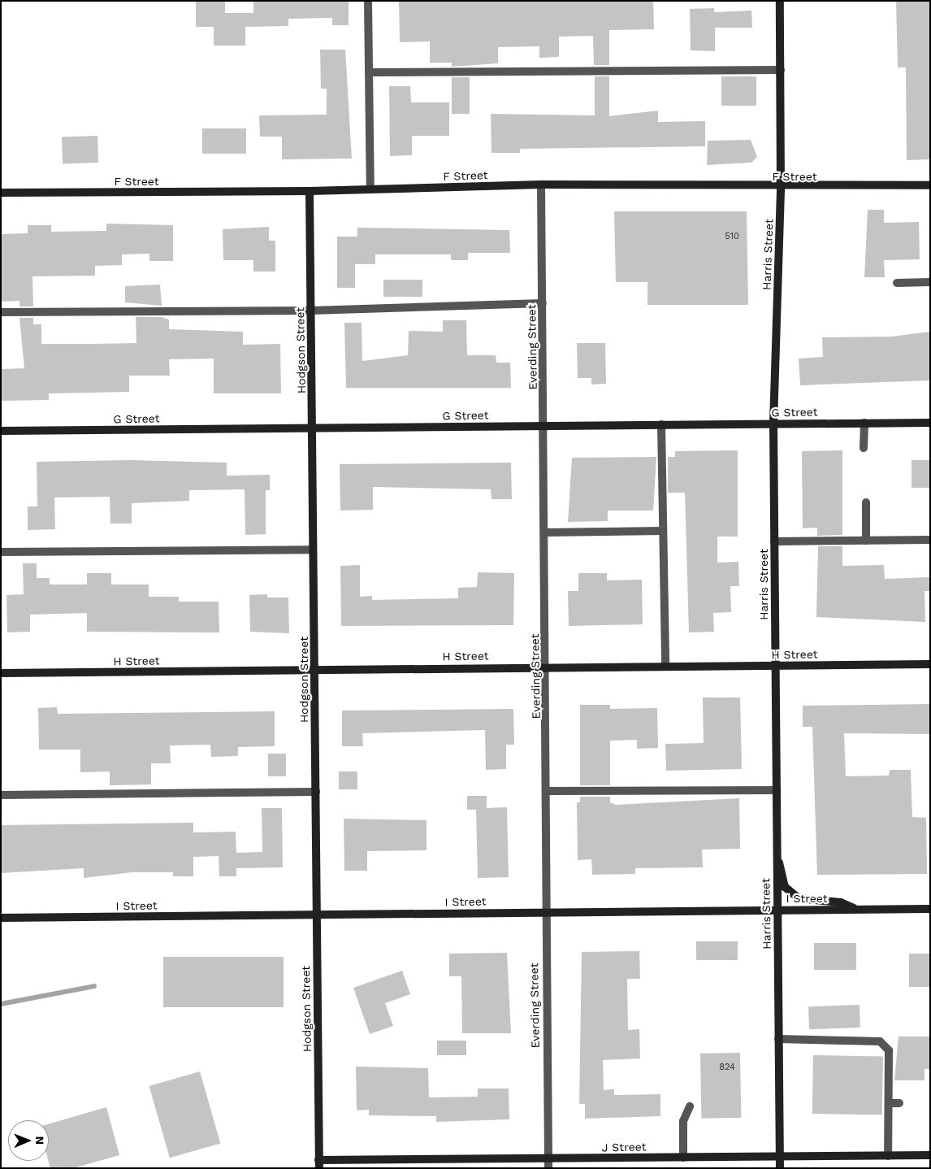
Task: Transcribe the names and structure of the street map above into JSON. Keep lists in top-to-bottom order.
{
  "streets": {
    "street": [
      "F Street",
      "Harris Street",
      "Everding Street",
      "Hodgson Street",
      "G Street",
      "H Street",
      "I Street",
      "J Street"
    ]
  },
  "crossings": [
    ["F Street", "Harris Street"],
    ["F Street", "Everding Street"],
    ["F Street", "Hodgson Street"],
    ["Harris Street", "G Street"],
    ["Harris Street", "H Street"],
    ["Harris Street", "I Street"],
    ["Harris Street", "J Street"],
    ["Everding Street", "G Street"],
    ["Everding Street", "H Street"],
    ["Everding Street", "I Street"],
    ["Everding Street", "J Street"],
    ["Hodgson Street", "G Street"],
    ["Hodgson Street", "H Street"],
    ["Hodgson Street", "I Street"],
    ["Hodgson Street", "J Street"]
  ],
  "house_numbers": ["510", "824"],
  "north": "right"
}
